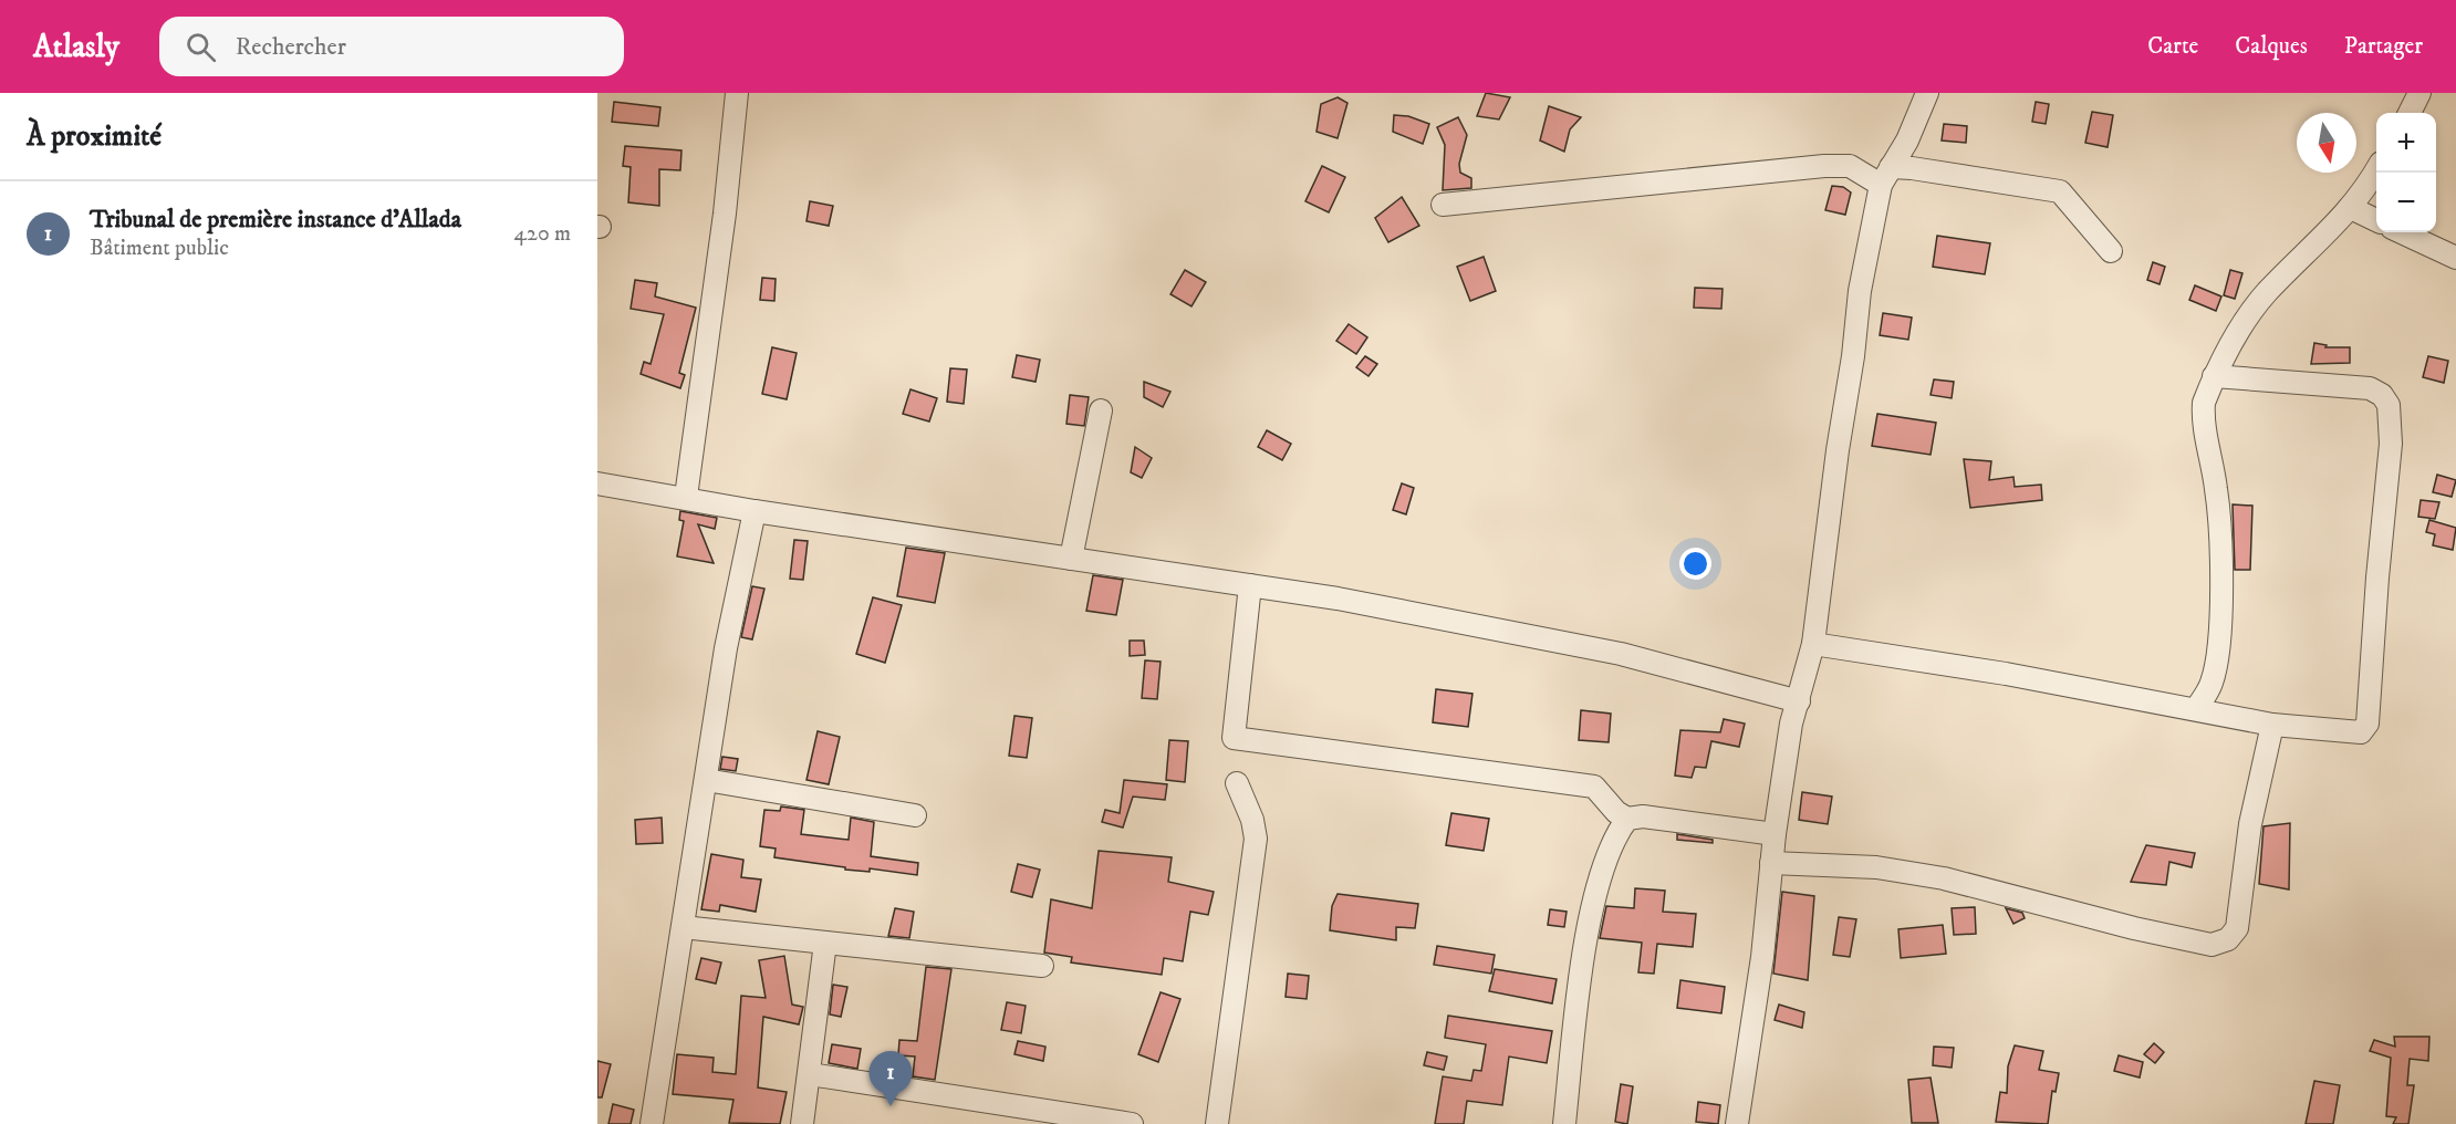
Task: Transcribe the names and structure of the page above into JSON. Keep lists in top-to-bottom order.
{
  "north": "bottom",
  "page": {
    "header": "Atlasly",
    "search": "Rechercher",
    "nav": ["Carte", "Calques", "Partager"],
    "heading": "À proximité",
    "map_buttons": ["+", "−"],
    "list": [
      {
        "mark": "1",
        "name": "Tribunal de première instance d'Allada",
        "note": "Bâtiment public",
        "value": "420 m"
      }
    ],
    "pins": "1"
  }
}
